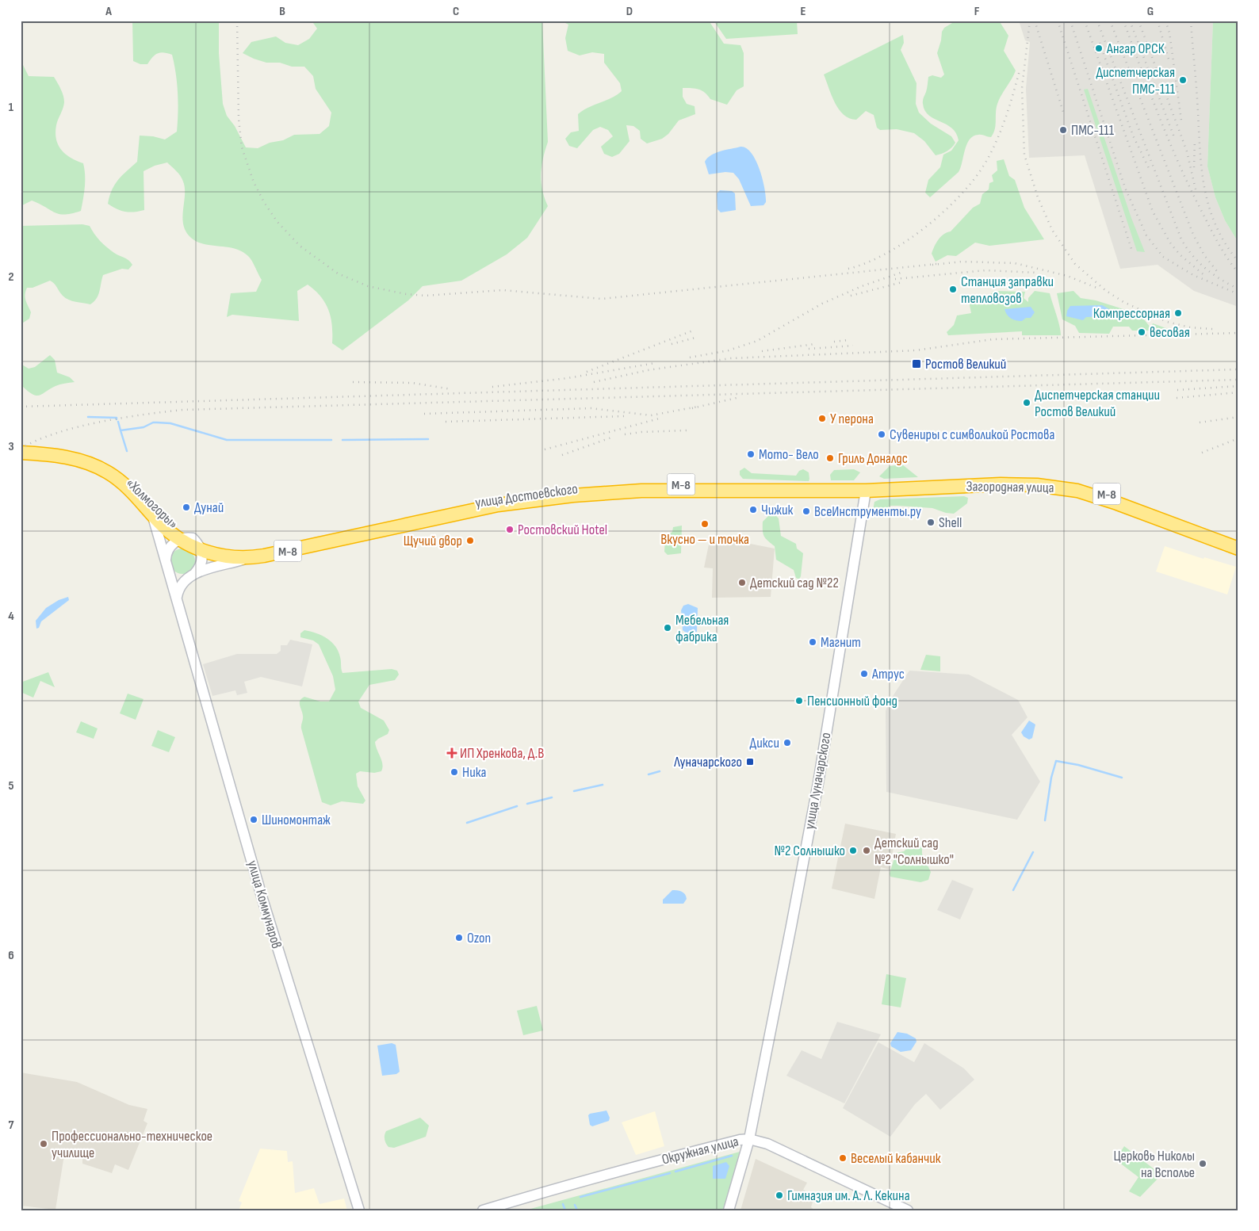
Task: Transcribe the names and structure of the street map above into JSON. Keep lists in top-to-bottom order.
{
  "streets": {
    "highway": [
      "М-8",
      "Загородная улица",
      "улица Достоевского",
      "«Холмогоры»"
    ],
    "street": ["улица Луначарского", "улица Коммунаров", "Окружная улица"]
  },
  "crossings": [
    ["М-8", "улица Достоевского"],
    ["М-8", "«Холмогоры»"],
    ["М-8", "улица Коммунаров"],
    ["Загородная улица", "улица Достоевского"],
    ["Загородная улица", "улица Луначарского"],
    ["улица Достоевского", "«Холмогоры»"],
    ["улица Достоевского", "улица Луначарского"],
    ["улица Достоевского", "улица Коммунаров"],
    ["«Холмогоры»", "улица Коммунаров"],
    ["улица Луначарского", "Окружная улица"]
  ],
  "places": {
    "other": [
      "Ангар ОРСК",
      "Диспетчерская ПМС-111",
      "ПМС-111",
      "Станция заправки тепловозов",
      "Компрессорная",
      "весовая",
      "Диспетчерская станции Ростов Великий",
      "У перона",
      "Сувениры с символикой Ростова",
      "Мото- Вело",
      "Гриль Доналдс",
      "Дунай",
      "Чижик",
      "ВсеИнструменты.ру",
      "Shell",
      "Вкусно — и точка",
      "Ростовский Hotel",
      "Щучий двор",
      "Детский сад №22",
      "Мебельная фабрика",
      "Магнит",
      "Атрус",
      "Пенсионный фонд",
      "Дикси",
      "Ника",
      "Шиномонтаж",
      "№2 Солнышко",
      "Детский сад №2 \"Солнышко\"",
      "Ozon",
      "Профессионально-техническое училище",
      "Веселый кабанчик",
      "Церковь Николы на Всполье",
      "Гимназия им. А. Л. Кекина"
    ],
    "transit": ["Ростов Великий", "Луначарского"],
    "health": ["ИП Хренкова, Д.В"]
  },
  "grid": {
    "columns": [
      "A",
      "B",
      "C",
      "D",
      "E",
      "F",
      "G"
    ],
    "rows": [
      "1",
      "2",
      "3",
      "4",
      "5",
      "6",
      "7"
    ]
  }
}
